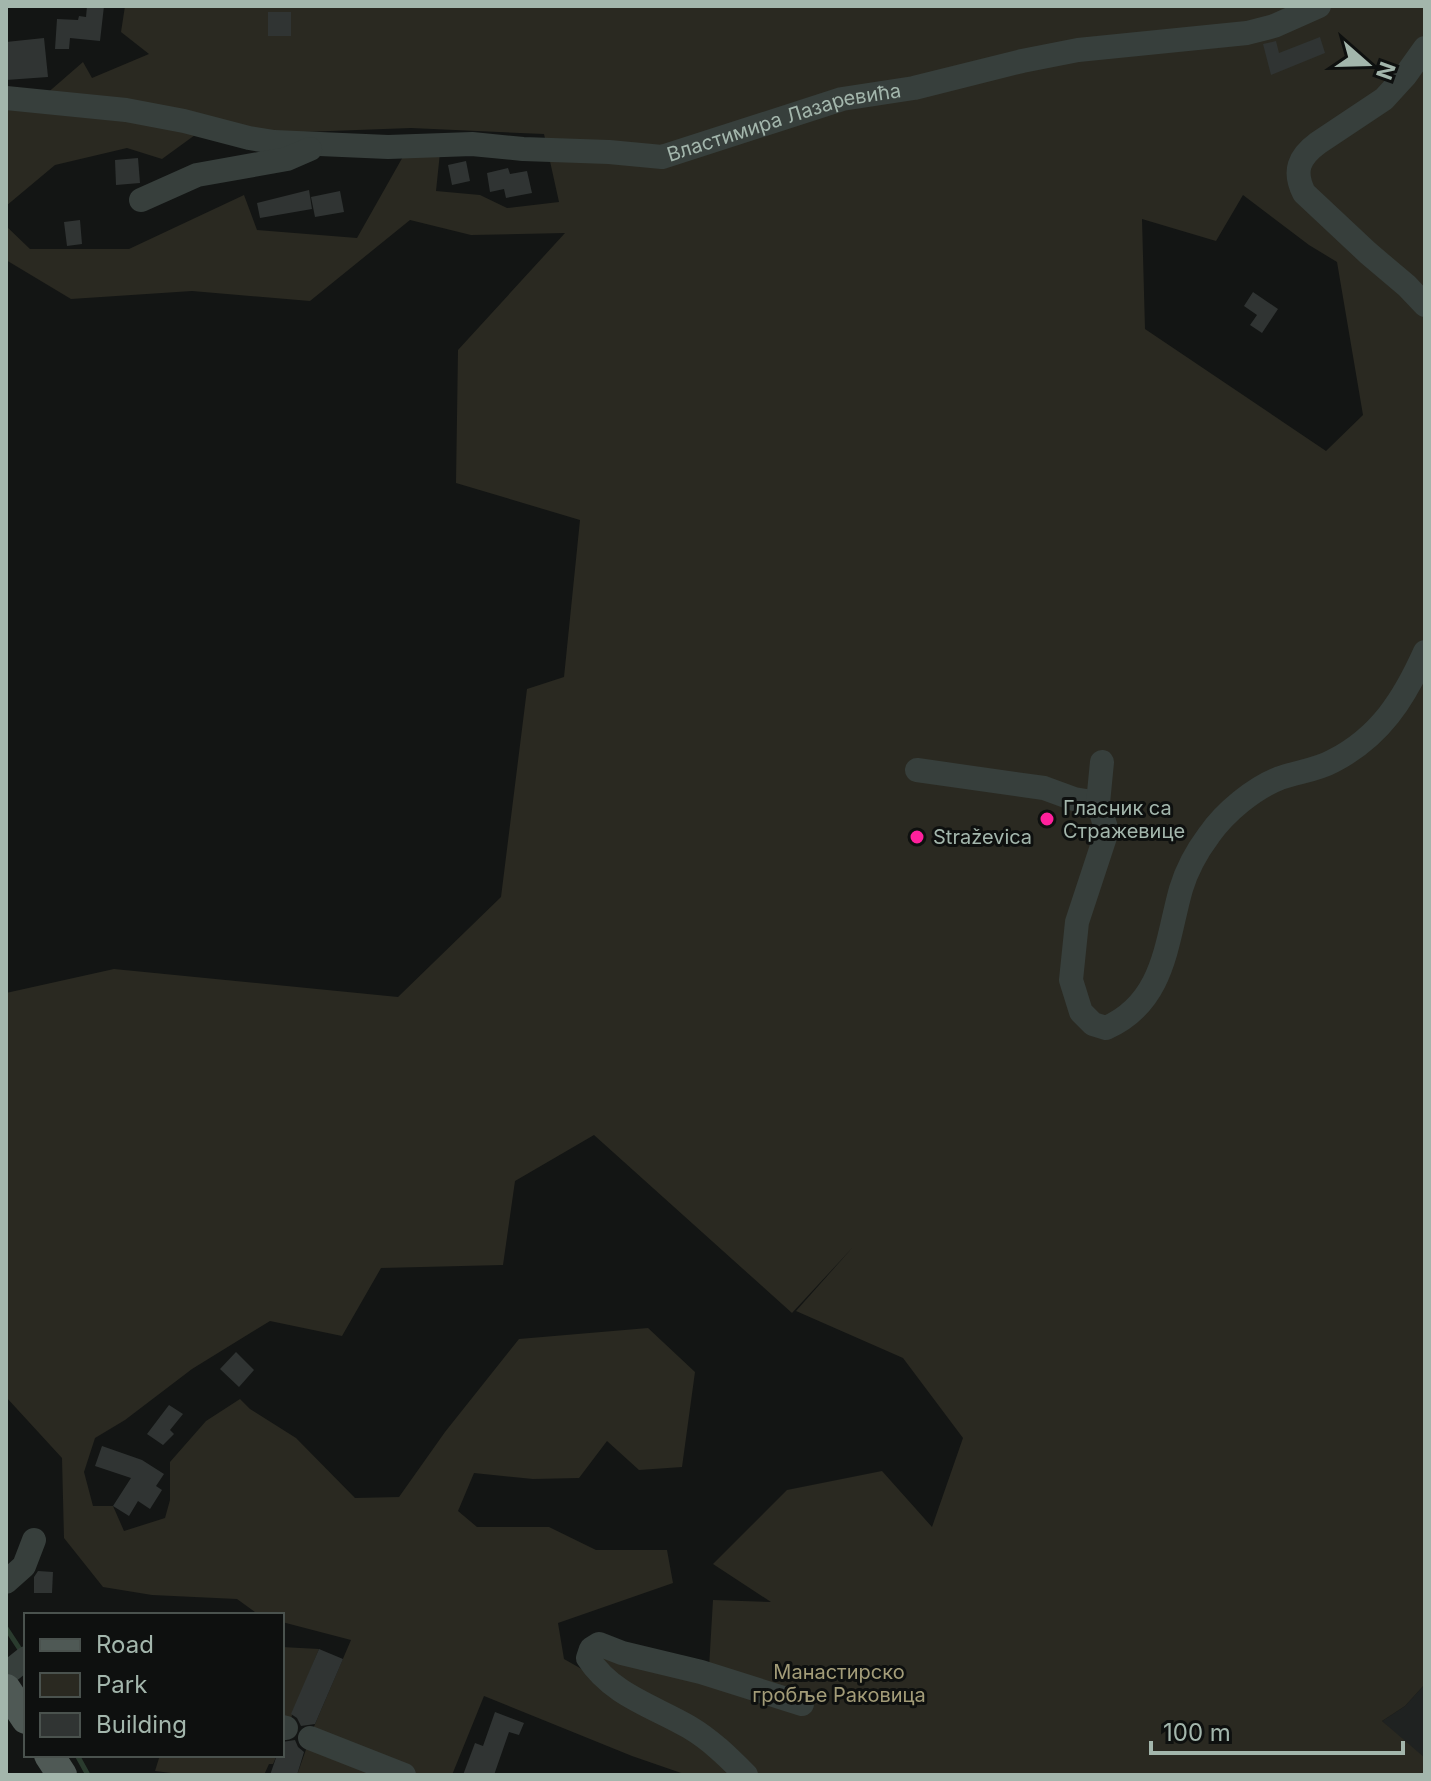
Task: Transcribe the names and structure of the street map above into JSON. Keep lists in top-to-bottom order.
{
  "streets": {
    "street": ["Властимира Лазаревића"]
  },
  "parks": ["Манастирско гробље Раковица"],
  "places": ["Гласник са Стражевице", "Straževica"],
  "legend": ["Road", "Park", "Building"],
  "scale_bar": "100 m",
  "north": "right"
}
